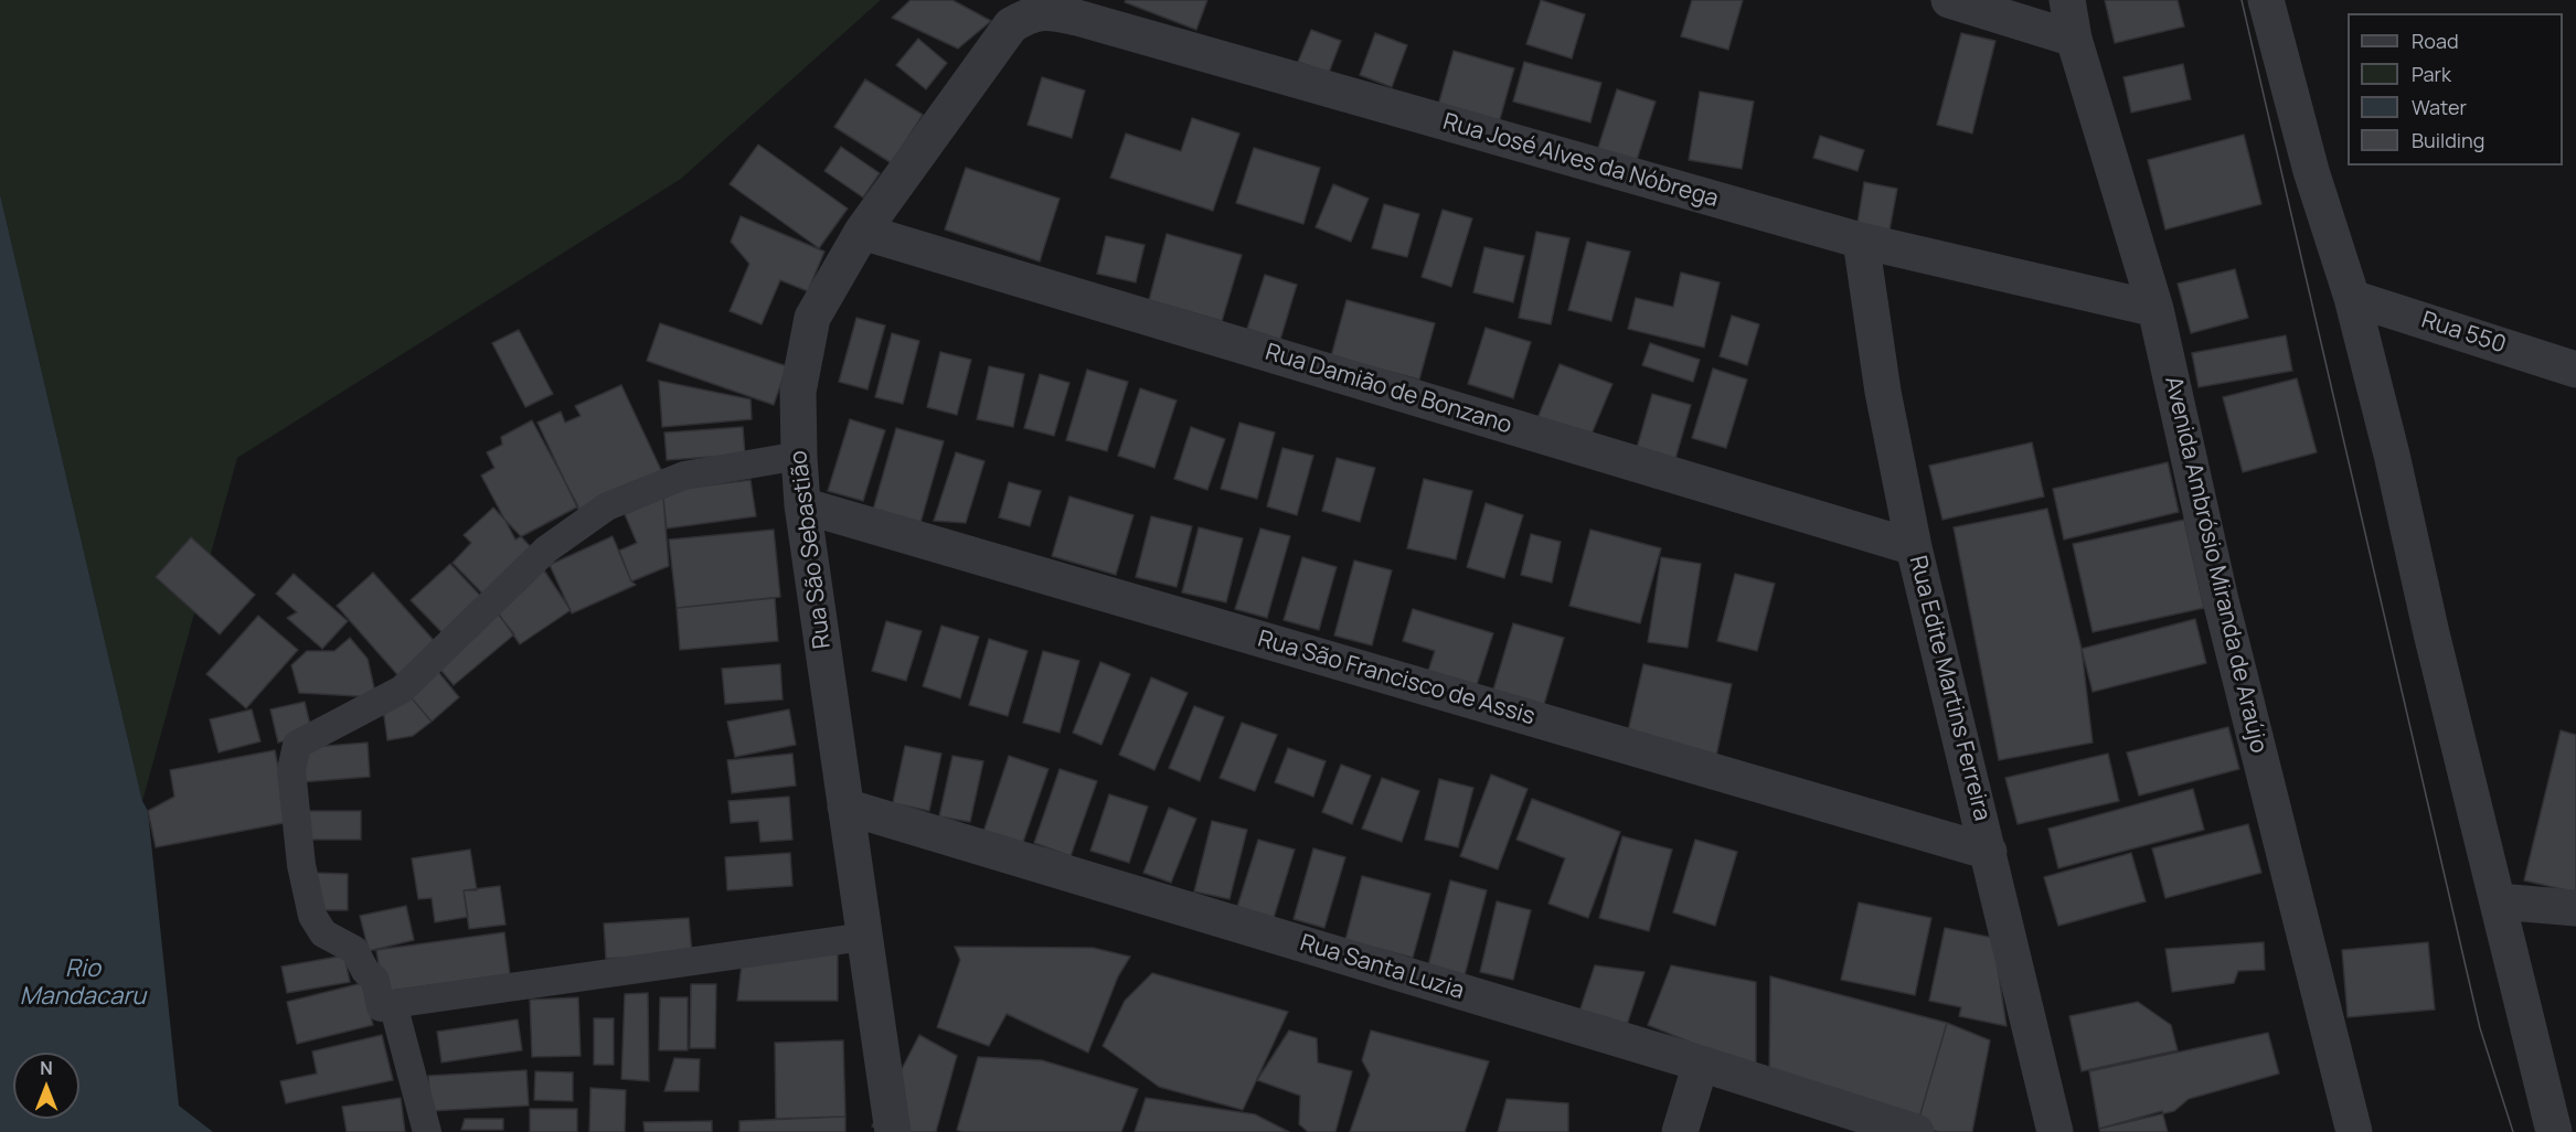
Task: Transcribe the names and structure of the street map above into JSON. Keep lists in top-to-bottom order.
{
  "streets": {
    "street": [
      "Rua José Alves da Nóbrega",
      "Rua 550",
      "Rua Damião de Bonzano",
      "Rua São Sebastião",
      "Avenida Ambrósio Miranda de Araújo",
      "Rua São Francisco de Assis",
      "Rua Edite Martins Ferreira",
      "Rua Santa Luzia"
    ]
  },
  "crossings": [
    ["Rua José Alves da Nóbrega", "Rua São Sebastião"],
    ["Rua José Alves da Nóbrega", "Avenida Ambrósio Miranda de Araújo"],
    ["Rua José Alves da Nóbrega", "Rua Edite Martins Ferreira"],
    ["Rua Damião de Bonzano", "Rua São Sebastião"],
    ["Rua Damião de Bonzano", "Rua Edite Martins Ferreira"],
    ["Rua São Sebastião", "Rua São Francisco de Assis"],
    ["Rua São Sebastião", "Rua Santa Luzia"],
    ["Rua São Francisco de Assis", "Rua Edite Martins Ferreira"]
  ],
  "water": ["Rio Mandacaru"],
  "legend": [
    "Road",
    "Park",
    "Water",
    "Building"
  ],
  "north": "top"
}
